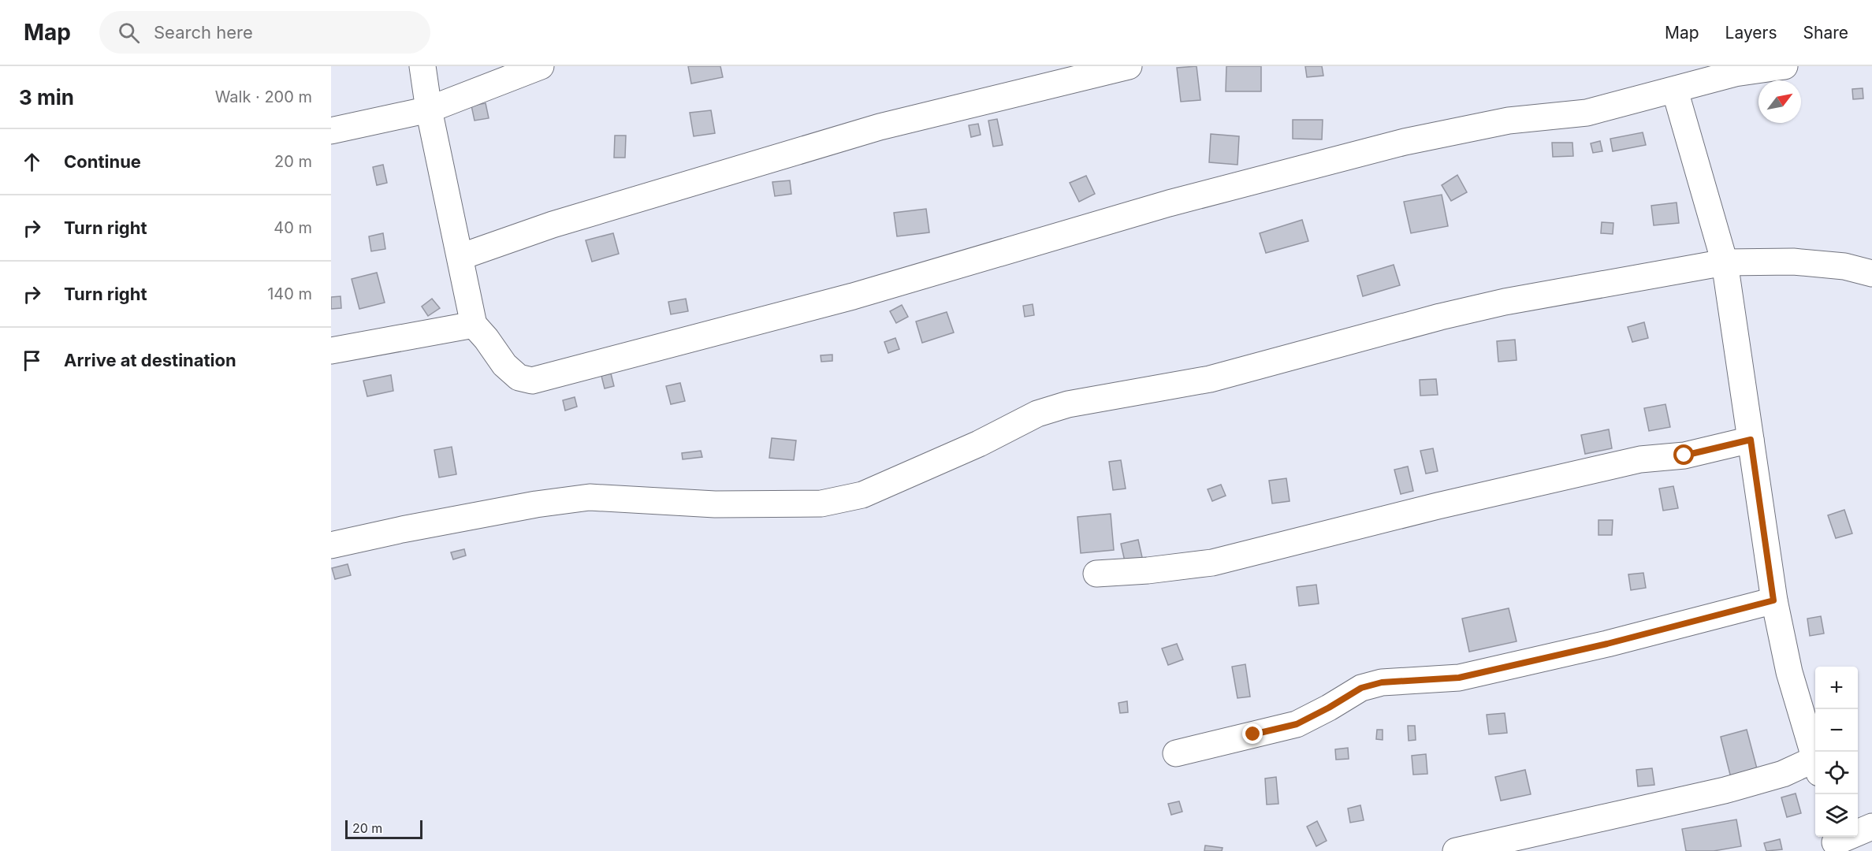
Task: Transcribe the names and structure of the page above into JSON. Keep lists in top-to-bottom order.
{
  "scale_bar": "20 m",
  "north": "top right",
  "page": {
    "header": "Map",
    "search": "Search here",
    "nav": ["Map", "Layers", "Share"],
    "heading": ["3 min", "Walk · 200 m"],
    "list": [
      ["Continue", "20 m"],
      ["Turn right", "40 m"],
      ["Turn right", "140 m"],
      "Arrive at destination"
    ],
    "map_buttons": ["+", "−"],
    "scale": "20 m"
  }
}
